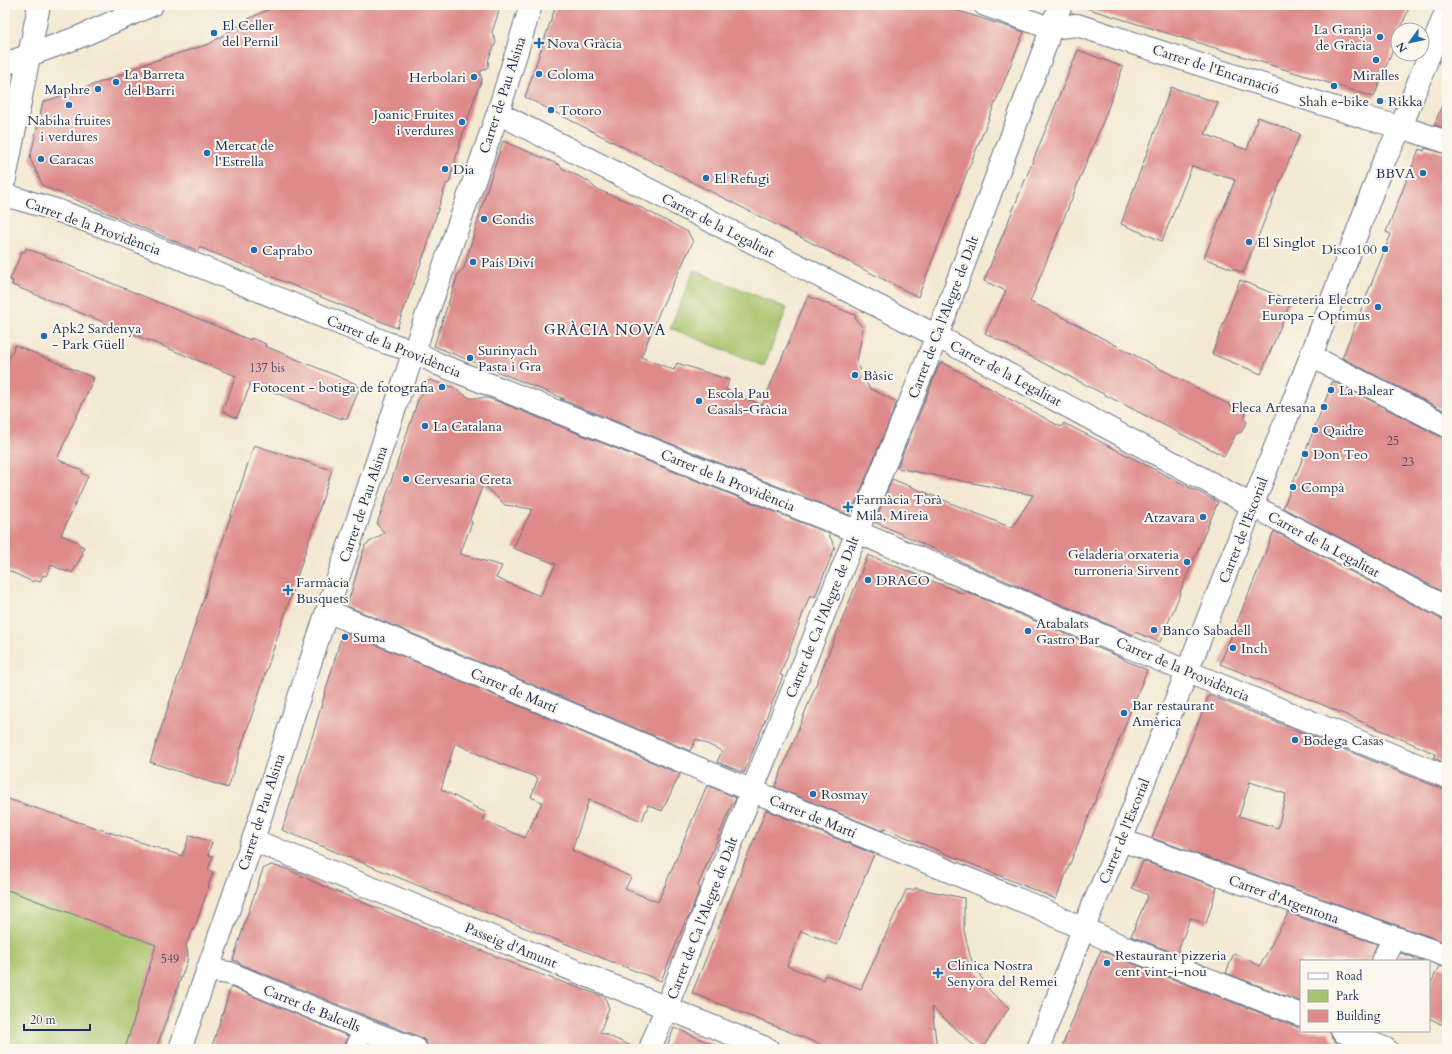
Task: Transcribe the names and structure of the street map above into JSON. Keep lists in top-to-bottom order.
{
  "streets": {
    "street": [
      "Carrer de l'Encarnació",
      "Carrer de Pau Alsina",
      "Carrer de la Legalitat",
      "Carrer de la Providència",
      "Carrer de Ca l'Alegre de Dalt",
      "Carrer de l'Escorial",
      "Carrer de Martí",
      "Carrer d'Argentona",
      "Passeig d'Amunt",
      "Carrer de Balcells"
    ]
  },
  "crossings": [
    ["Carrer de l'Encarnació", "Carrer de Ca l'Alegre de Dalt"],
    ["Carrer de l'Encarnació", "Carrer de l'Escorial"],
    ["Carrer de Pau Alsina", "Carrer de la Legalitat"],
    ["Carrer de Pau Alsina", "Carrer de la Providència"],
    ["Carrer de Pau Alsina", "Carrer de Martí"],
    ["Carrer de Pau Alsina", "Passeig d'Amunt"],
    ["Carrer de Pau Alsina", "Carrer de Balcells"],
    ["Carrer de la Legalitat", "Carrer de Ca l'Alegre de Dalt"],
    ["Carrer de la Legalitat", "Carrer de l'Escorial"],
    ["Carrer de la Providència", "Carrer de Ca l'Alegre de Dalt"],
    ["Carrer de la Providència", "Carrer de l'Escorial"],
    ["Carrer de Ca l'Alegre de Dalt", "Carrer de Martí"],
    ["Carrer de Ca l'Alegre de Dalt", "Passeig d'Amunt"],
    ["Carrer de l'Escorial", "Carrer de Martí"],
    ["Carrer de l'Escorial", "Carrer d'Argentona"]
  ],
  "districts": ["GRÀCIA NOVA"],
  "places": {
    "other": [
      "El Celler del Pernil",
      "La Granja de Gràcia",
      "Miralles",
      "Coloma",
      "Herbolari",
      "La Barreta del Barri",
      "Shah e-bike",
      "Maphre",
      "Rikka",
      "Nabiha fruites i verdures",
      "Totoro",
      "Joanic Fruites i verdures",
      "Mercat de l'Estrella",
      "Caracas",
      "Dia",
      "BBVA",
      "El Refugi",
      "Condis",
      "El Singlot",
      "Disco100",
      "Caprabo",
      "País Diví",
      "Ferreteria Electro Europa - Optimus",
      "Apk2 Sardenya - Park Güell",
      "Surinyach Pasta i Gra",
      "Bàsic",
      "Fotocent - botiga de fotografia",
      "La Balear",
      "Escola Pau Casals-Gràcia",
      "Fleca Artesana",
      "La Catalana",
      "Qaidre",
      "Don Teo",
      "Cervesaria Creta",
      "Compà",
      "Atzavara",
      "Geladeria orxateria turroneria Sirvent",
      "DRACO",
      "Banco Sabadell",
      "Atabalats Gastro Bar",
      "Suma",
      "Inch",
      "Bar restaurant Amèrica",
      "Bodega Casas",
      "Rosmay",
      "Restaurant pizzeria cent vint-i-nou"
    ],
    "health": [
      "Nova Gràcia",
      "Farmàcia Torà Mila, Mireia",
      "Farmàcia Busquets",
      "Clínica Nostra Senyora del Remei"
    ]
  },
  "house_numbers": [
    "137 bis",
    "25",
    "23",
    "549"
  ],
  "legend": ["Road", "Park", "Building"],
  "scale_bar": "20 m",
  "north": "bottom left"
}
